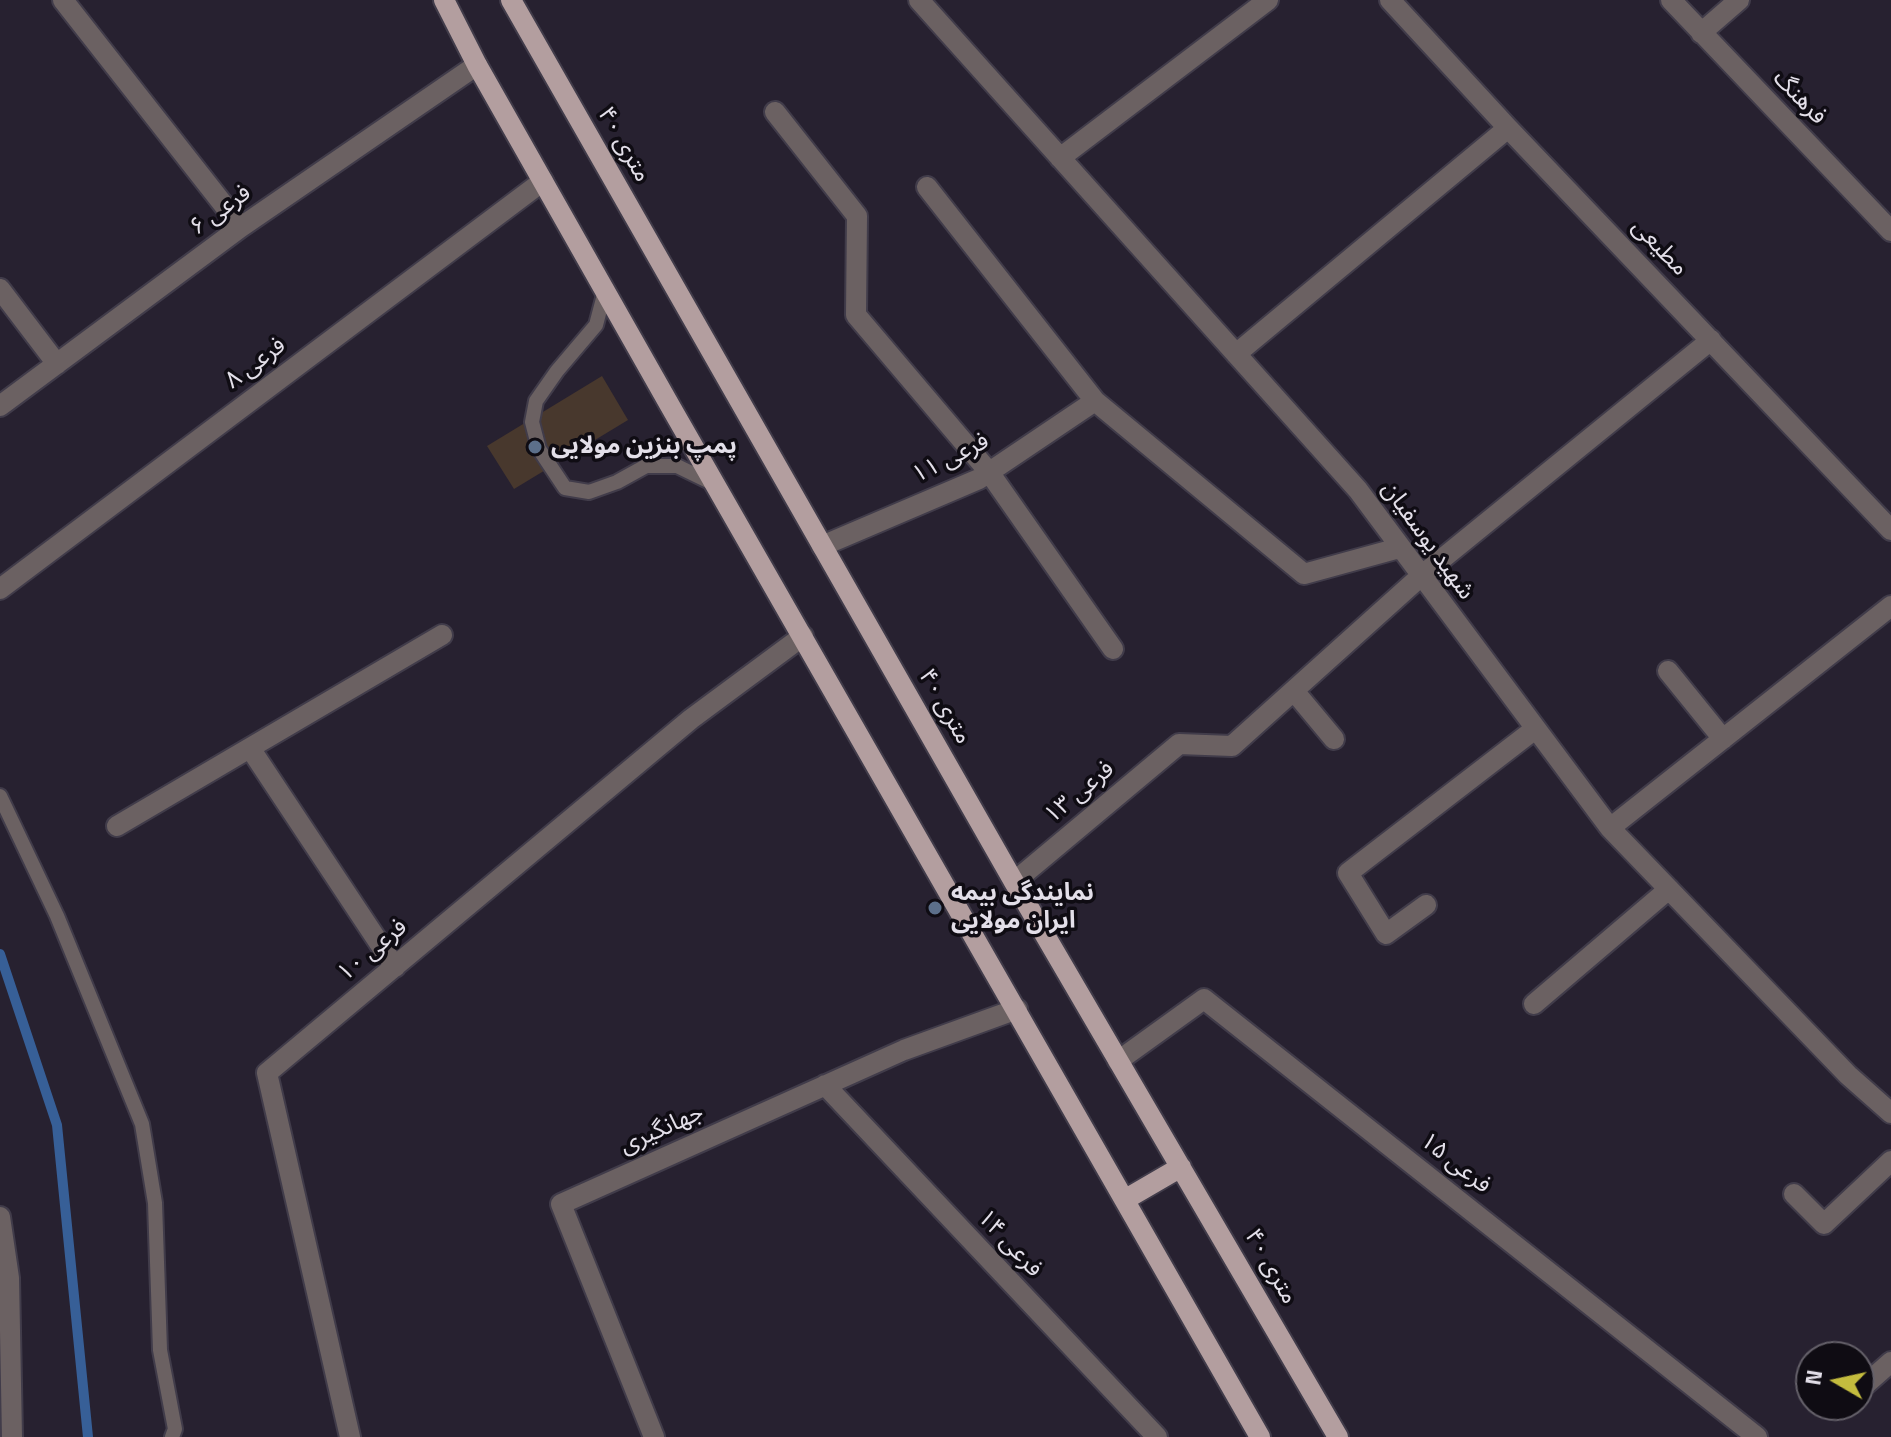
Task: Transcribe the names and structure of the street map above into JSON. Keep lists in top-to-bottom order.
{
  "streets": {
    "main road": ["۴۰ متری"],
    "street": [
      "فرهنگ",
      "فرعی ۶",
      "مطیعی",
      "فرعی ۸",
      "فرعی ۱۱",
      "شهید یوسفیان",
      "فرعی ۱۳",
      "فرعی ۱۰",
      "جهانگیری",
      "فرعی ۱۵",
      "فرعی ۱۴"
    ]
  },
  "crossings": [
    ["۴۰ متری", "فرعی ۱۱"],
    ["۴۰ متری", "فرعی ۱۳"],
    ["۴۰ متری", "فرعی ۱۵"],
    ["جهانگیری", "فرعی ۱۴"]
  ],
  "places": ["پمپ بنزین مولایی", "نمایندگی بیمه ایران مولایی"],
  "north": "left"
}
